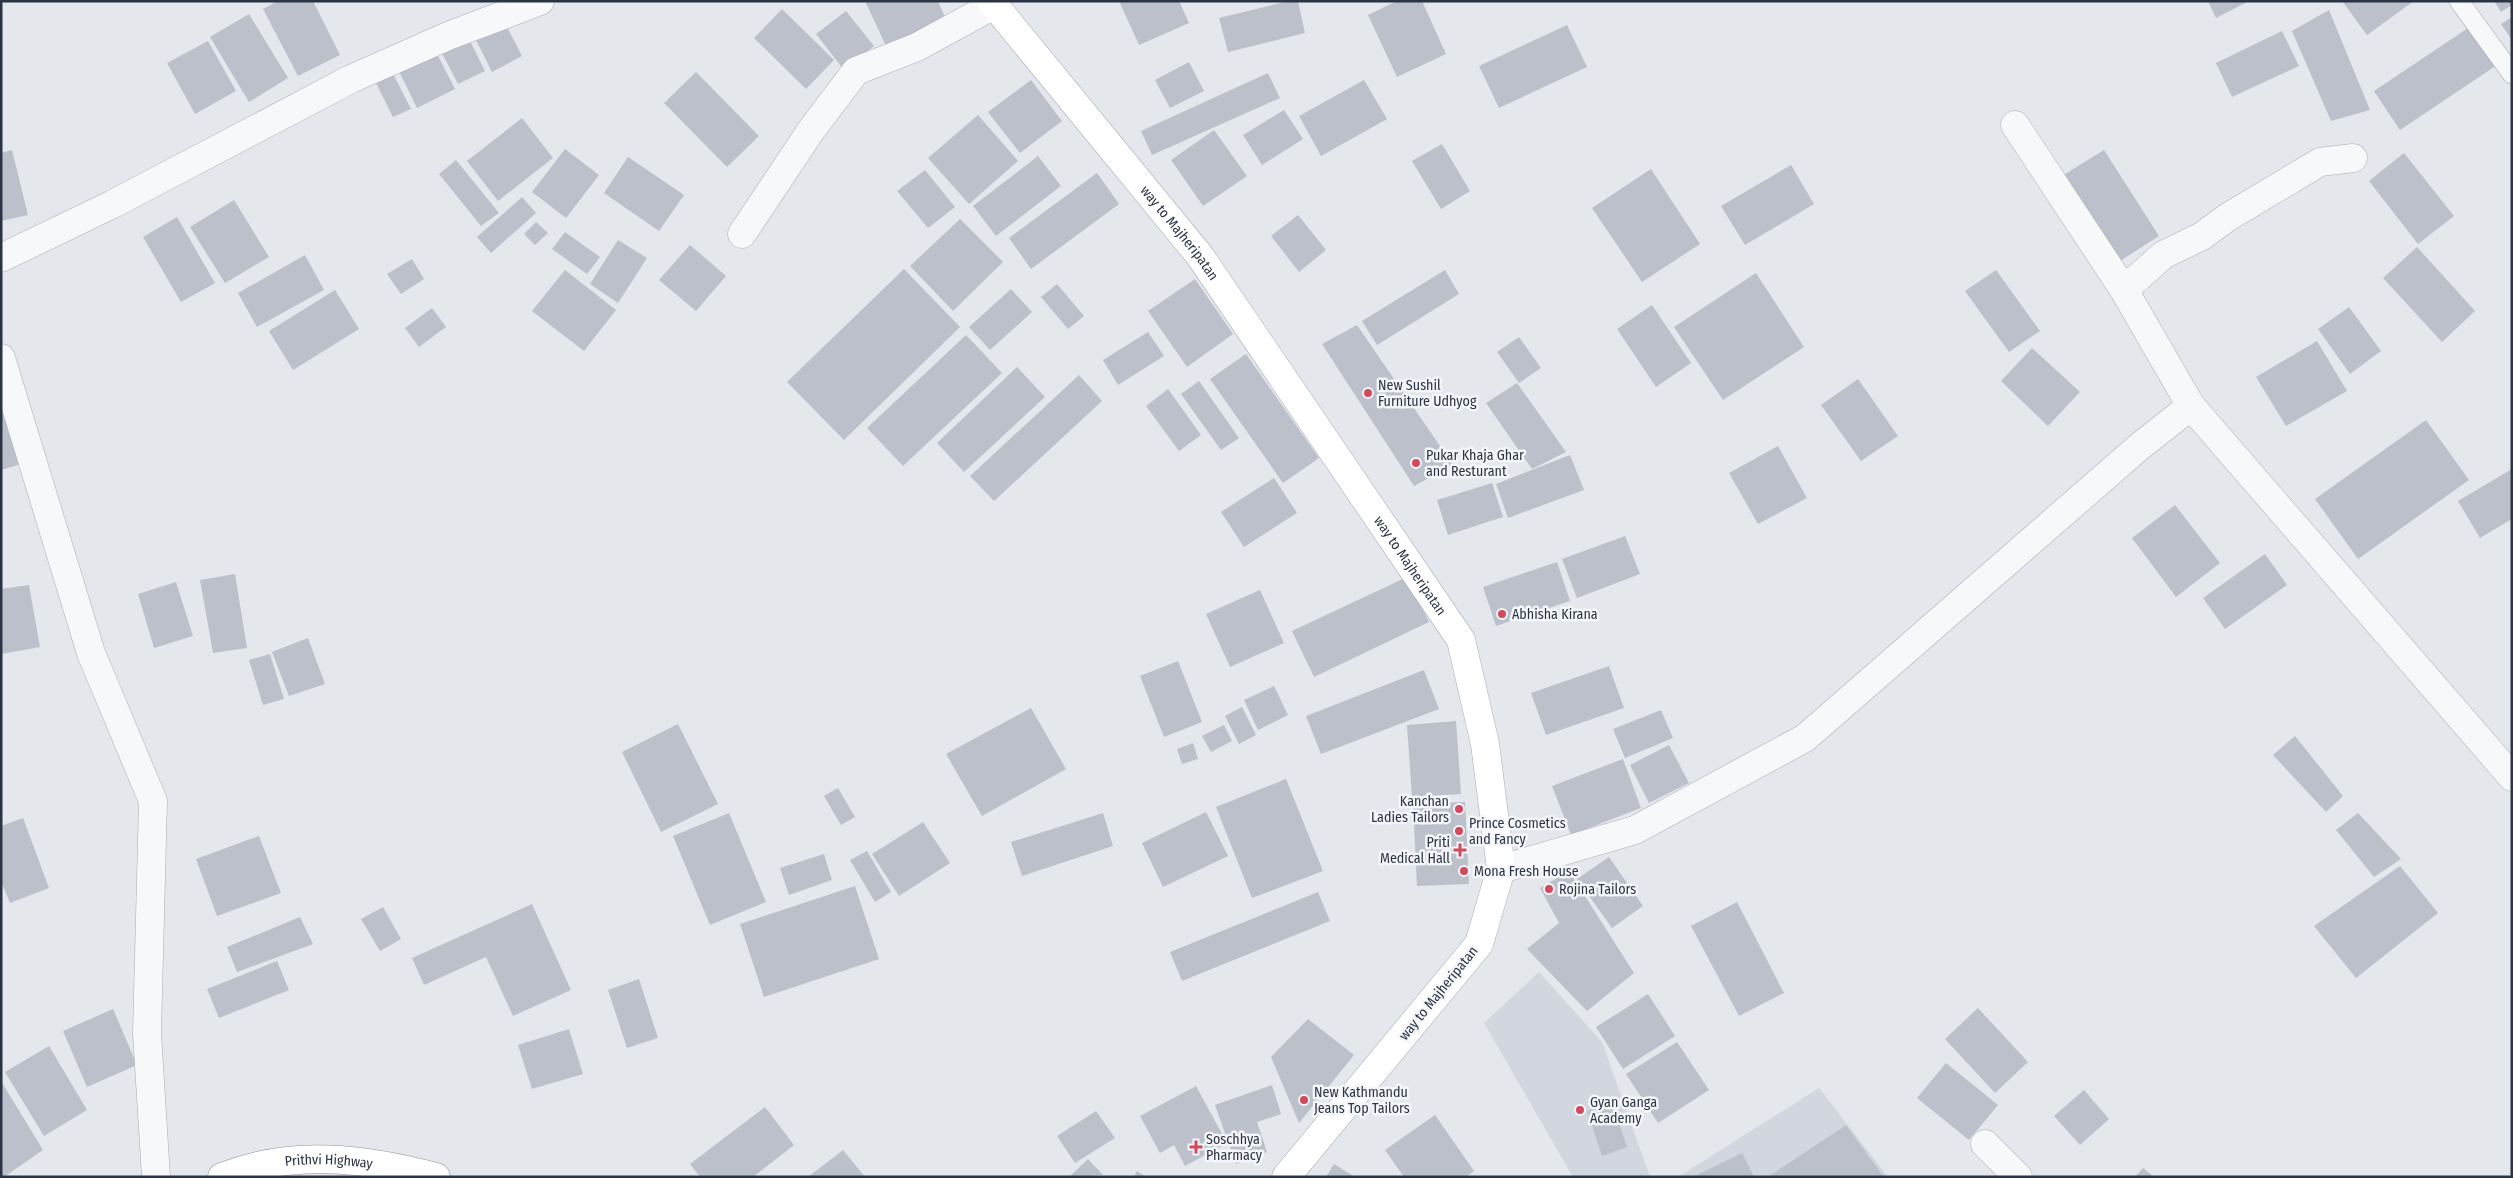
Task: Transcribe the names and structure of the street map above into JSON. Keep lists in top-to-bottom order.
{
  "streets": {
    "main road": ["way to Majheripatan", "Prithvi Highway"]
  },
  "places": {
    "other": [
      "New Sushil Furniture Udhyog",
      "Pukar Khaja Ghar and Resturant",
      "Abhisha Kirana",
      "Kanchan Ladies Tailors",
      "Prince Cosmetics and Fancy",
      "Mona Fresh House",
      "Rojina Tailors",
      "New Kathmandu Jeans Top Tailors",
      "Gyan Ganga Academy"
    ],
    "health": ["Priti Medical Hall", "Soschhya Pharmacy"]
  }
}
